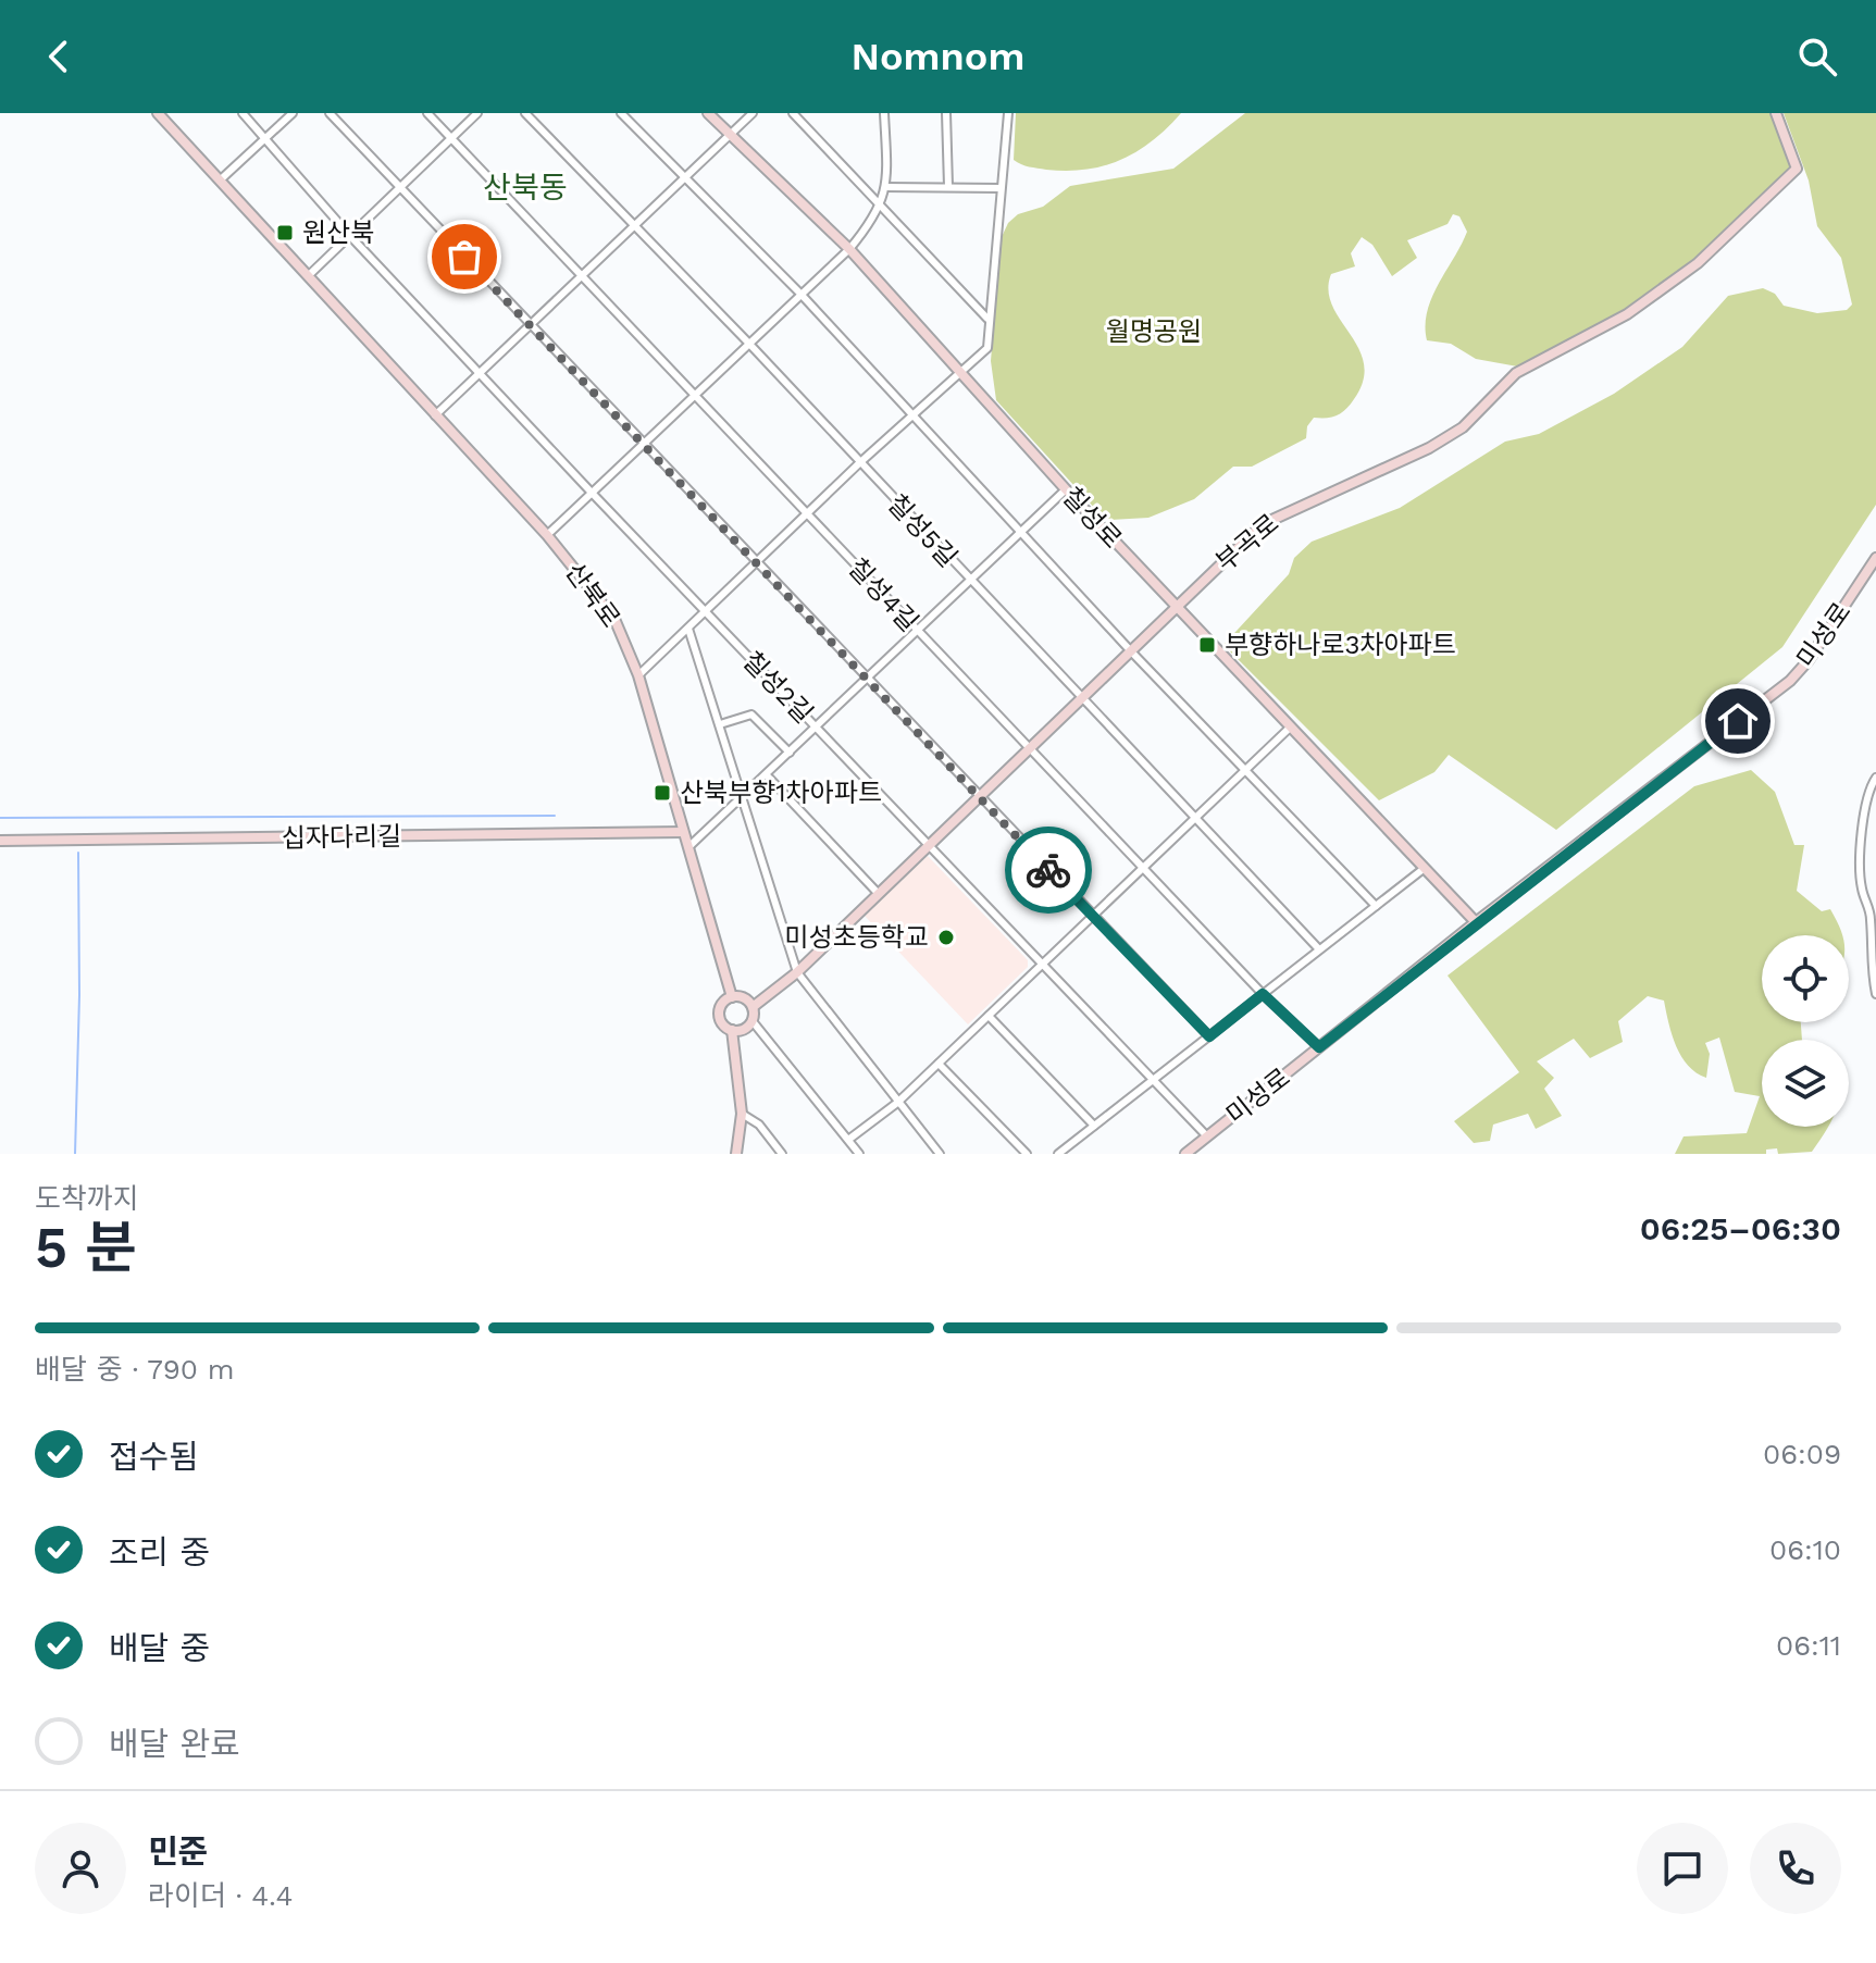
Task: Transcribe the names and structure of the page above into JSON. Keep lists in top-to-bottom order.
{
  "streets": {
    "street": [
      "칠성로",
      "칠성5길",
      "부곡로",
      "산북로",
      "칠성4길",
      "미성로",
      "칠성2길",
      "십자다리길"
    ]
  },
  "crossings": [
    ["칠성로", "부곡로"],
    ["칠성로", "미성로"],
    ["칠성5길", "부곡로"],
    ["부곡로", "산북로"],
    ["부곡로", "칠성4길"],
    ["부곡로", "칠성2길"],
    ["산북로", "십자다리길"],
    ["칠성4길", "미성로"],
    ["미성로", "칠성2길"]
  ],
  "districts": ["산북동"],
  "parks": ["월명공원"],
  "places": {
    "transit": ["원산북", "부향하나로3차아파트", "산북부향1차아파트"],
    "other": ["미성초등학교"]
  },
  "page": {
    "header": "Nomnom",
    "heading": ["5 분", "도착까지", "06:25–06:30"],
    "panel": ["민준", "라이더 · 4.4"],
    "bar": "배달 중 · 790 m",
    "list": [
      ["접수됨", "06:09"],
      ["조리 중", "06:10"],
      ["배달 중", "06:11"],
      "배달 완료"
    ]
  }
}
